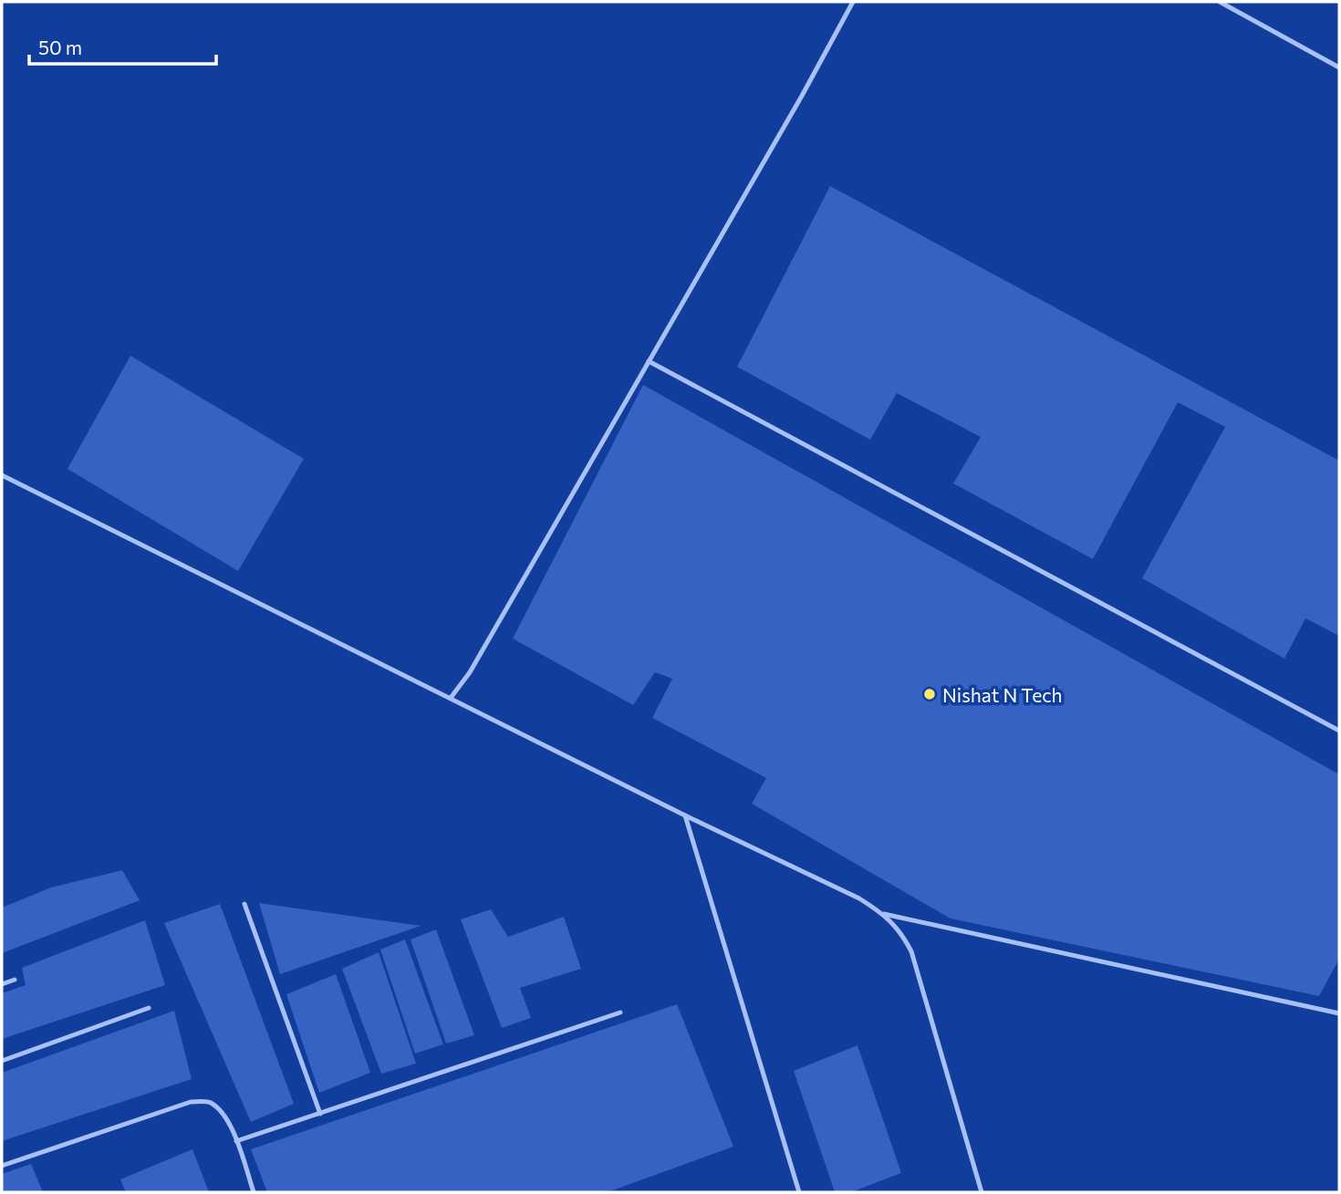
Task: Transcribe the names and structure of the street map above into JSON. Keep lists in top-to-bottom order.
{
  "places": ["Nishat N Tech"],
  "scale_bar": "50 m"
}
